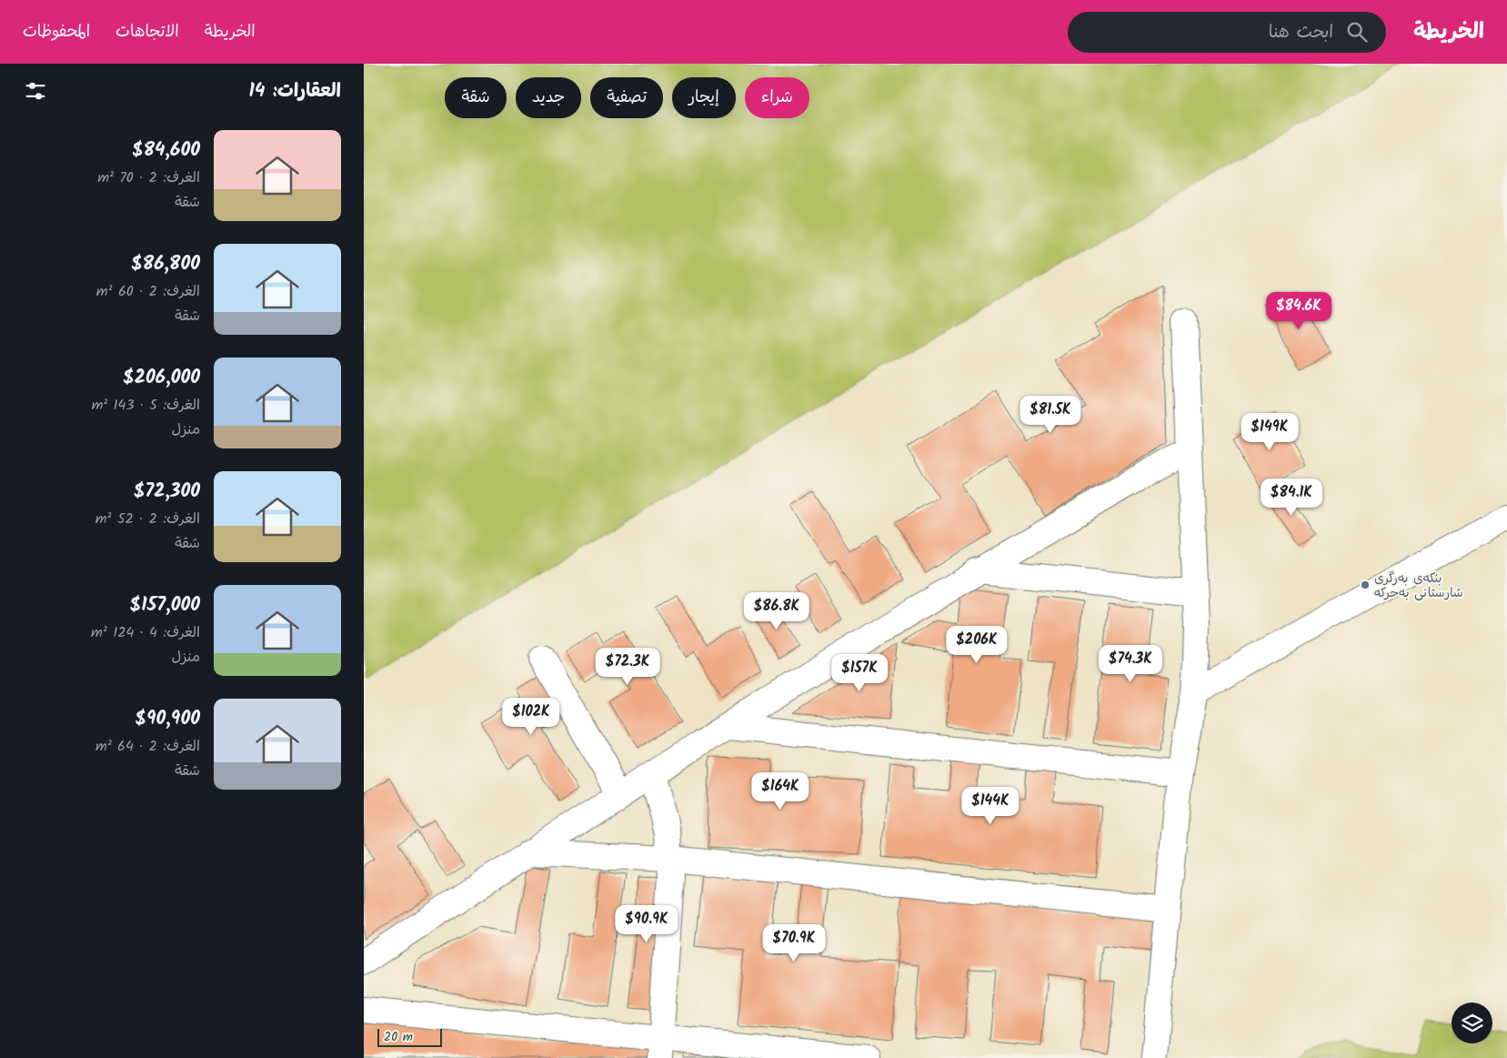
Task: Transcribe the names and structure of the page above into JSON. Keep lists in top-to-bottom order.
{
  "places": ["بنکەی بەرگری شارستانی بەحرکە"],
  "scale_bar": "20 m",
  "page": {
    "header": "الخريطة",
    "search": "ابحث هنا",
    "nav": ["الخريطة", "الاتجاهات", "المحفوظات"],
    "heading": "العقارات: 14",
    "chip": [
      "شراء",
      "إيجار",
      "تصفية",
      "جديد",
      "شقة"
    ],
    "list": [
      {
        "name": "$84,600",
        "note": "الغرف: 2 · 70 m² · شقة"
      },
      {
        "name": "$86,800",
        "note": "الغرف: 2 · 60 m² · شقة"
      },
      {
        "name": "$206,000",
        "note": "الغرف: 5 · 143 m² · منزل"
      },
      {
        "name": "$72,300",
        "note": "الغرف: 2 · 52 m² · شقة"
      },
      {
        "name": "$157,000",
        "note": "الغرف: 4 · 124 m² · منزل"
      },
      {
        "name": "$90,900",
        "note": "الغرف: 2 · 64 m² · شقة"
      }
    ],
    "price": [
      "$84.6K",
      "$81.5K",
      "$149K",
      "$84.1K",
      "$86.8K",
      "$206K",
      "$74.3K",
      "$72.3K",
      "$157K",
      "$102K",
      "$164K",
      "$144K",
      "$90.9K",
      "$70.9K"
    ],
    "scale": "20 m"
  }
}
